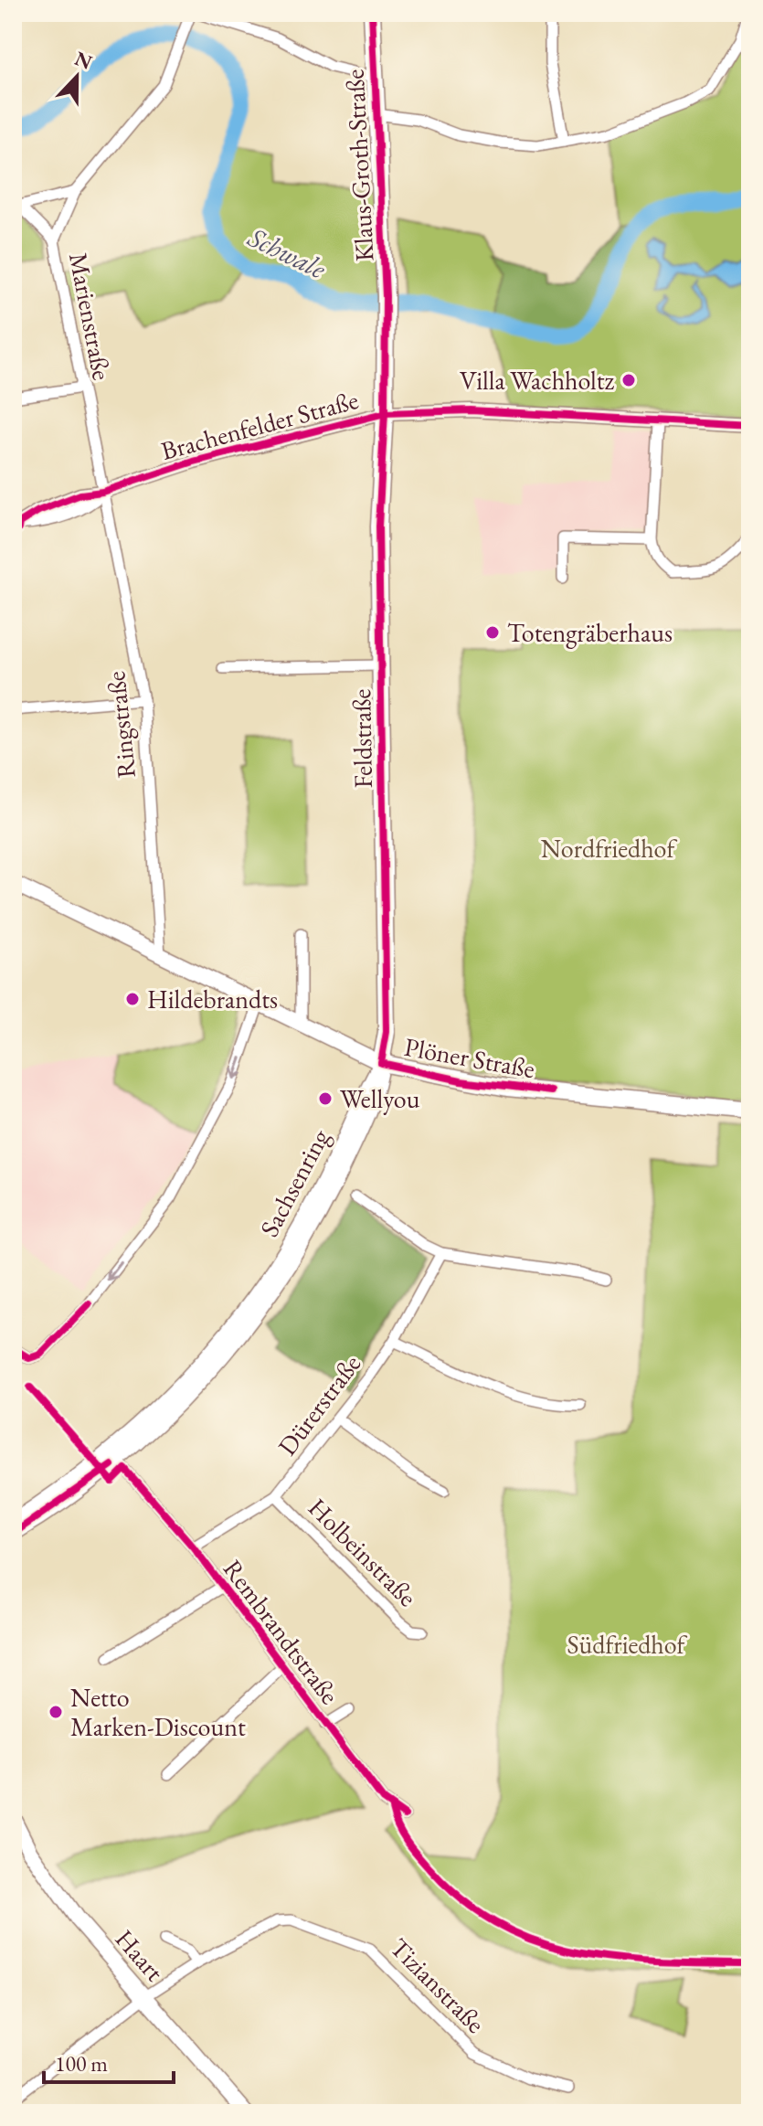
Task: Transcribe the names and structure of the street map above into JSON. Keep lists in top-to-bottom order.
{
  "streets": {
    "main road": [
      "Klaus-Groth-Straße",
      "Feldstraße",
      "Plöner Straße",
      "Sachsenring",
      "Haart"
    ],
    "street": [
      "Marienstraße",
      "Brachenfelder Straße",
      "Ringstraße",
      "Dürerstraße",
      "Holbeinstraße",
      "Rembrandtstraße",
      "Tizianstraße"
    ]
  },
  "crossings": [
    ["Klaus-Groth-Straße", "Brachenfelder Straße"],
    ["Klaus-Groth-Straße", "Feldstraße"],
    ["Marienstraße", "Brachenfelder Straße"],
    ["Marienstraße", "Ringstraße"],
    ["Brachenfelder Straße", "Ringstraße"],
    ["Brachenfelder Straße", "Feldstraße"],
    ["Ringstraße", "Plöner Straße"],
    ["Feldstraße", "Plöner Straße"],
    ["Feldstraße", "Sachsenring"],
    ["Plöner Straße", "Sachsenring"],
    ["Sachsenring", "Rembrandtstraße"],
    ["Dürerstraße", "Holbeinstraße"],
    ["Dürerstraße", "Rembrandtstraße"],
    ["Haart", "Tizianstraße"]
  ],
  "water": ["Schwale"],
  "parks": ["Nordfriedhof", "Südfriedhof"],
  "places": [
    "Villa Wachholtz",
    "Totengräberhaus",
    "Hildebrandts",
    "Wellyou",
    "Netto Marken-Discount"
  ],
  "scale_bar": "100 m",
  "north": "top"
}
